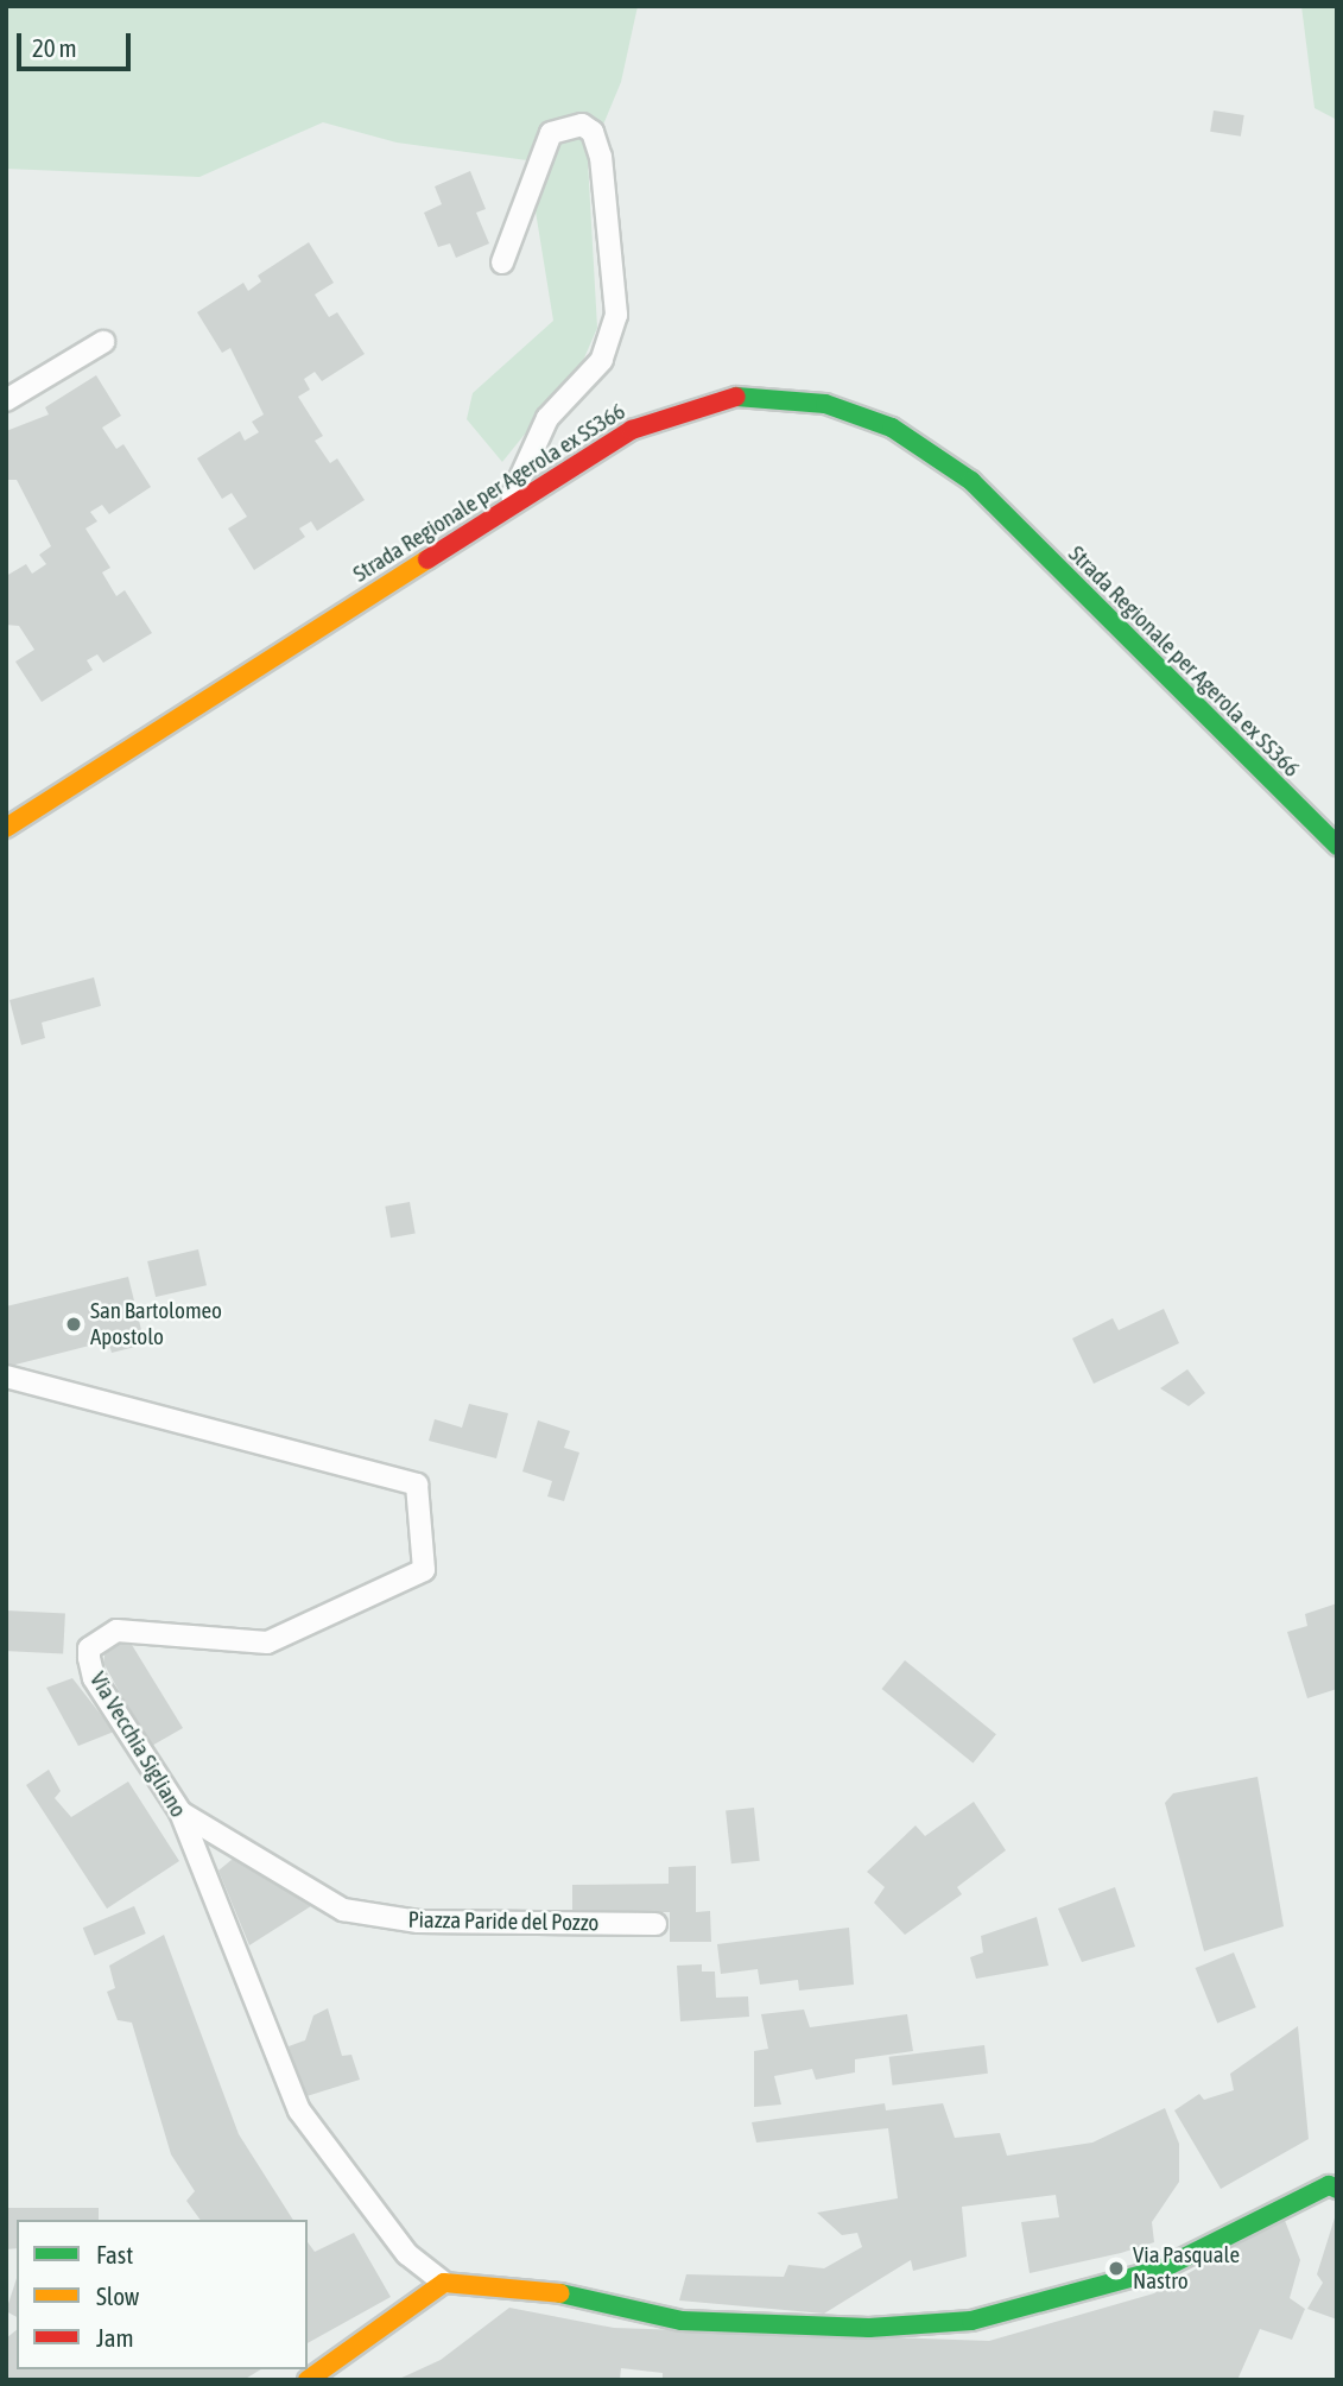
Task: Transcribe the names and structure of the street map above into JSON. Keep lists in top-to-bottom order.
{
  "streets": {
    "main road": ["Strada Regionale per Agerola ex SS366"],
    "lane": ["Via Vecchia Sigliano", "Piazza Paride del Pozzo"]
  },
  "crossings": [
    ["Via Vecchia Sigliano", "Piazza Paride del Pozzo"]
  ],
  "places": ["San Bartolomeo Apostolo", "Via Pasquale Nastro"],
  "legend": ["Fast", "Slow", "Jam"],
  "scale_bar": "20 m"
}
